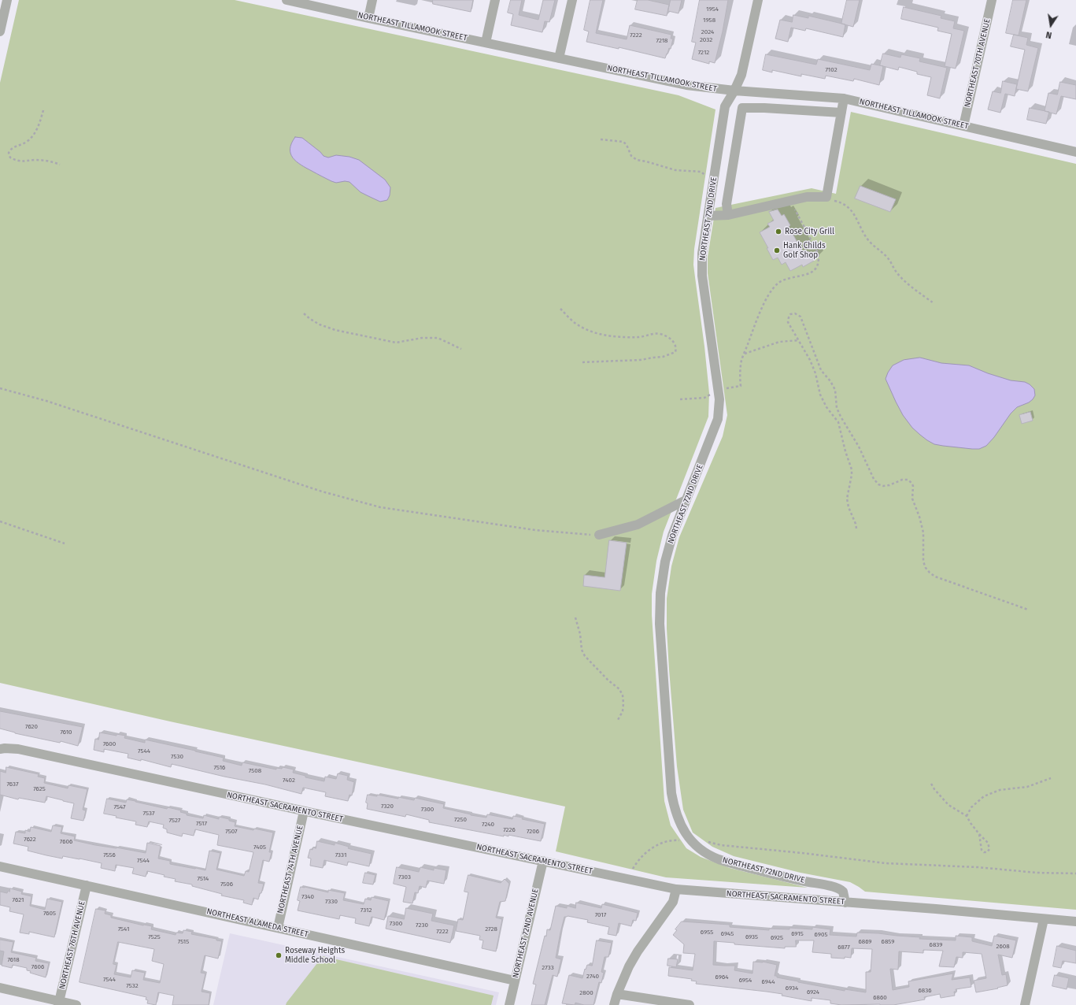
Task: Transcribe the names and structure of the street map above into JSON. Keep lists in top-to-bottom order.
{
  "streets": {
    "street": [
      "NORTHEAST TILLAMOOK STREET",
      "NORTHEAST 70TH AVENUE",
      "NORTHEAST 72ND DRIVE",
      "NORTHEAST SACRAMENTO STREET",
      "NORTHEAST 74TH AVENUE",
      "NORTHEAST ALAMEDA STREET",
      "NORTHEAST 72ND AVENUE",
      "NORTHEAST 76TH AVENUE"
    ]
  },
  "crossings": [
    ["NORTHEAST TILLAMOOK STREET", "NORTHEAST 70TH AVENUE"],
    ["NORTHEAST TILLAMOOK STREET", "NORTHEAST 72ND DRIVE"],
    ["NORTHEAST 72ND DRIVE", "NORTHEAST SACRAMENTO STREET"],
    ["NORTHEAST SACRAMENTO STREET", "NORTHEAST 74TH AVENUE"],
    ["NORTHEAST SACRAMENTO STREET", "NORTHEAST 72ND AVENUE"],
    ["NORTHEAST 74TH AVENUE", "NORTHEAST ALAMEDA STREET"],
    ["NORTHEAST ALAMEDA STREET", "NORTHEAST 72ND AVENUE"],
    ["NORTHEAST ALAMEDA STREET", "NORTHEAST 76TH AVENUE"]
  ],
  "places": ["Rose City Grill", "Hank Childs Golf Shop", "Roseway Heights Middle School"],
  "house_numbers": [
    "1954",
    "1958",
    "2024",
    "7222",
    "2032",
    "7218",
    "7212",
    "7102",
    "7620",
    "7610",
    "7600",
    "7544",
    "7530",
    "7516",
    "7508",
    "7402",
    "7637",
    "7625",
    "7320",
    "7547",
    "7300",
    "7537",
    "7250",
    "7527",
    "7517",
    "7240",
    "7226",
    "7507",
    "7206",
    "7622",
    "7606",
    "7405",
    "7556",
    "7331",
    "7544",
    "7303",
    "7514",
    "7506",
    "7340",
    "7621",
    "7330",
    "7312",
    "7605",
    "7017",
    "7300",
    "7230",
    "7541",
    "2728",
    "7222",
    "6955",
    "6945",
    "6915",
    "6905",
    "7525",
    "6935",
    "6925",
    "7515",
    "6869",
    "6859",
    "6839",
    "2608",
    "6877",
    "7618",
    "7606",
    "2733",
    "2740",
    "6964",
    "7544",
    "6954",
    "6944",
    "7532",
    "6934",
    "6836",
    "6924",
    "2800",
    "6860"
  ],
  "north": "bottom"
}
